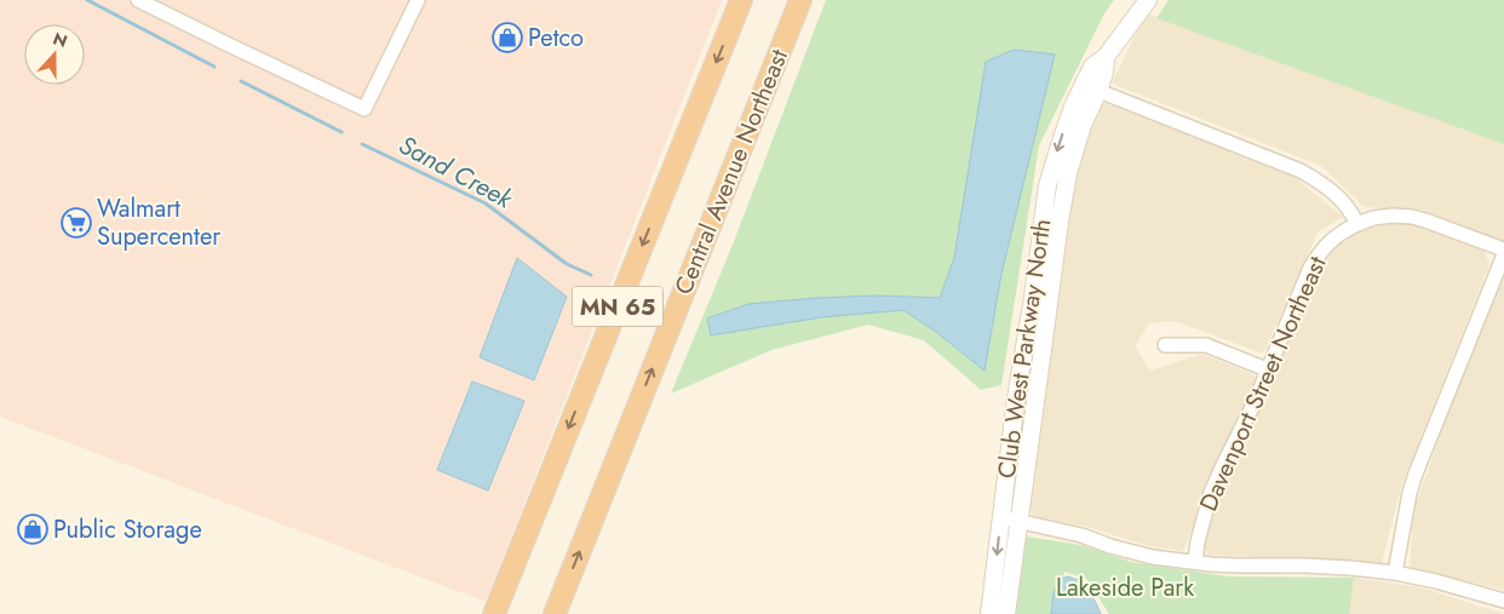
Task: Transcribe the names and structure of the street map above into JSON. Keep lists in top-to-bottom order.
{
  "streets": {
    "highway": ["Central Avenue Northeast", "MN 65"],
    "street": ["Club West Parkway North", "Davenport Street Northeast"]
  },
  "water": ["Sand Creek"],
  "parks": ["Lakeside Park"],
  "places": {
    "shop": ["Petco", "Public Storage"],
    "supermarket": ["Walmart Supercenter"]
  },
  "north": "top"
}
